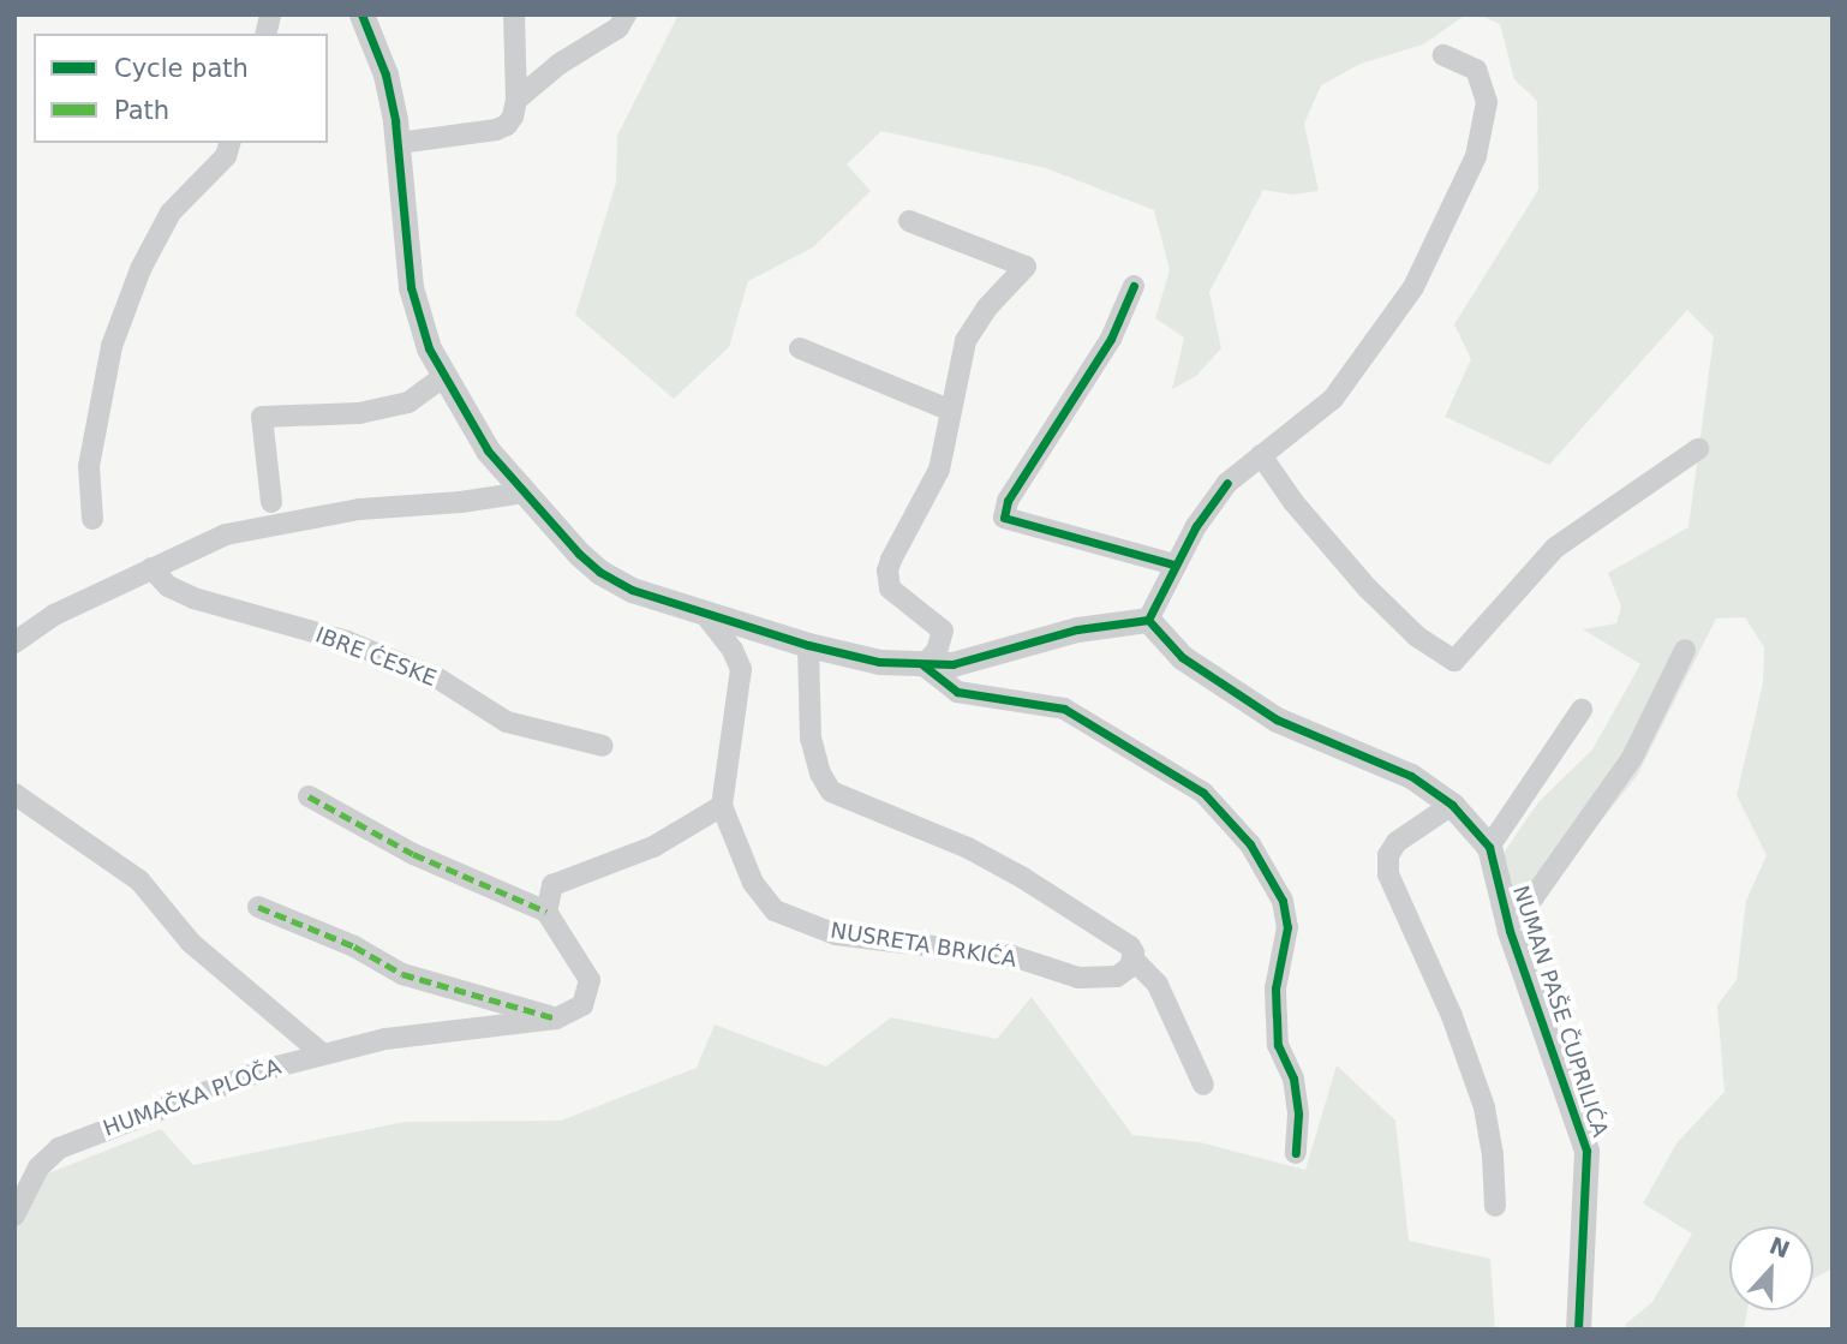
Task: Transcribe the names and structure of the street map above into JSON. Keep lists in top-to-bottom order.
{
  "streets": {
    "street": [
      "IBRE ĆESKE",
      "NUSRETA BRKIĆA",
      "NUMAN PAŠE ČUPRILIĆA",
      "HUMAČKA PLOČA"
    ]
  },
  "legend": ["Cycle path", "Path"],
  "north": "top"
}
